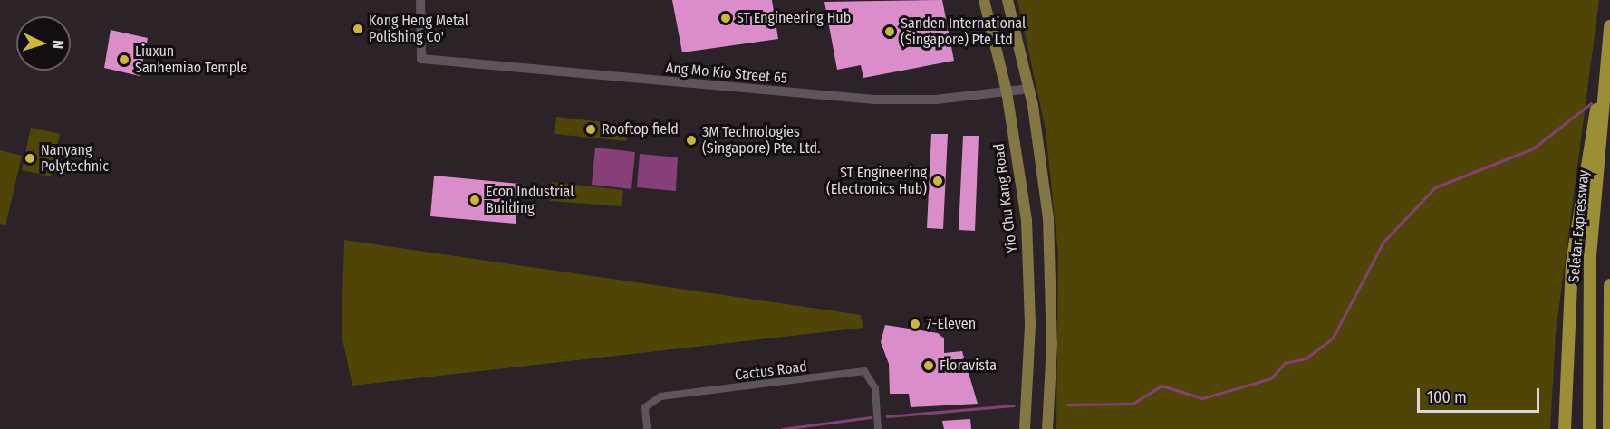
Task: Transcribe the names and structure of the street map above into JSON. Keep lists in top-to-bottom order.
{
  "streets": {
    "highway": ["Seletar Expressway"],
    "main road": ["Yio Chu Kang Road"],
    "street": ["Ang Mo Kio Street 65", "Cactus Road"]
  },
  "crossings": [
    ["Ang Mo Kio Street 65", "Yio Chu Kang Road"]
  ],
  "places": [
    "ST Engineering Hub",
    "Kong Heng Metal Polishing Co'",
    "Sanden International (Singapore) Pte Ltd",
    "Liuxun Sanhemiao Temple",
    "Rooftop field",
    "3M Technologies (Singapore) Pte. Ltd.",
    "Nanyang Polytechnic",
    "ST Engineering (Electronics Hub)",
    "Econ Industrial Building",
    "7-Eleven",
    "Floravista"
  ],
  "scale_bar": "100 m",
  "north": "right"
}
